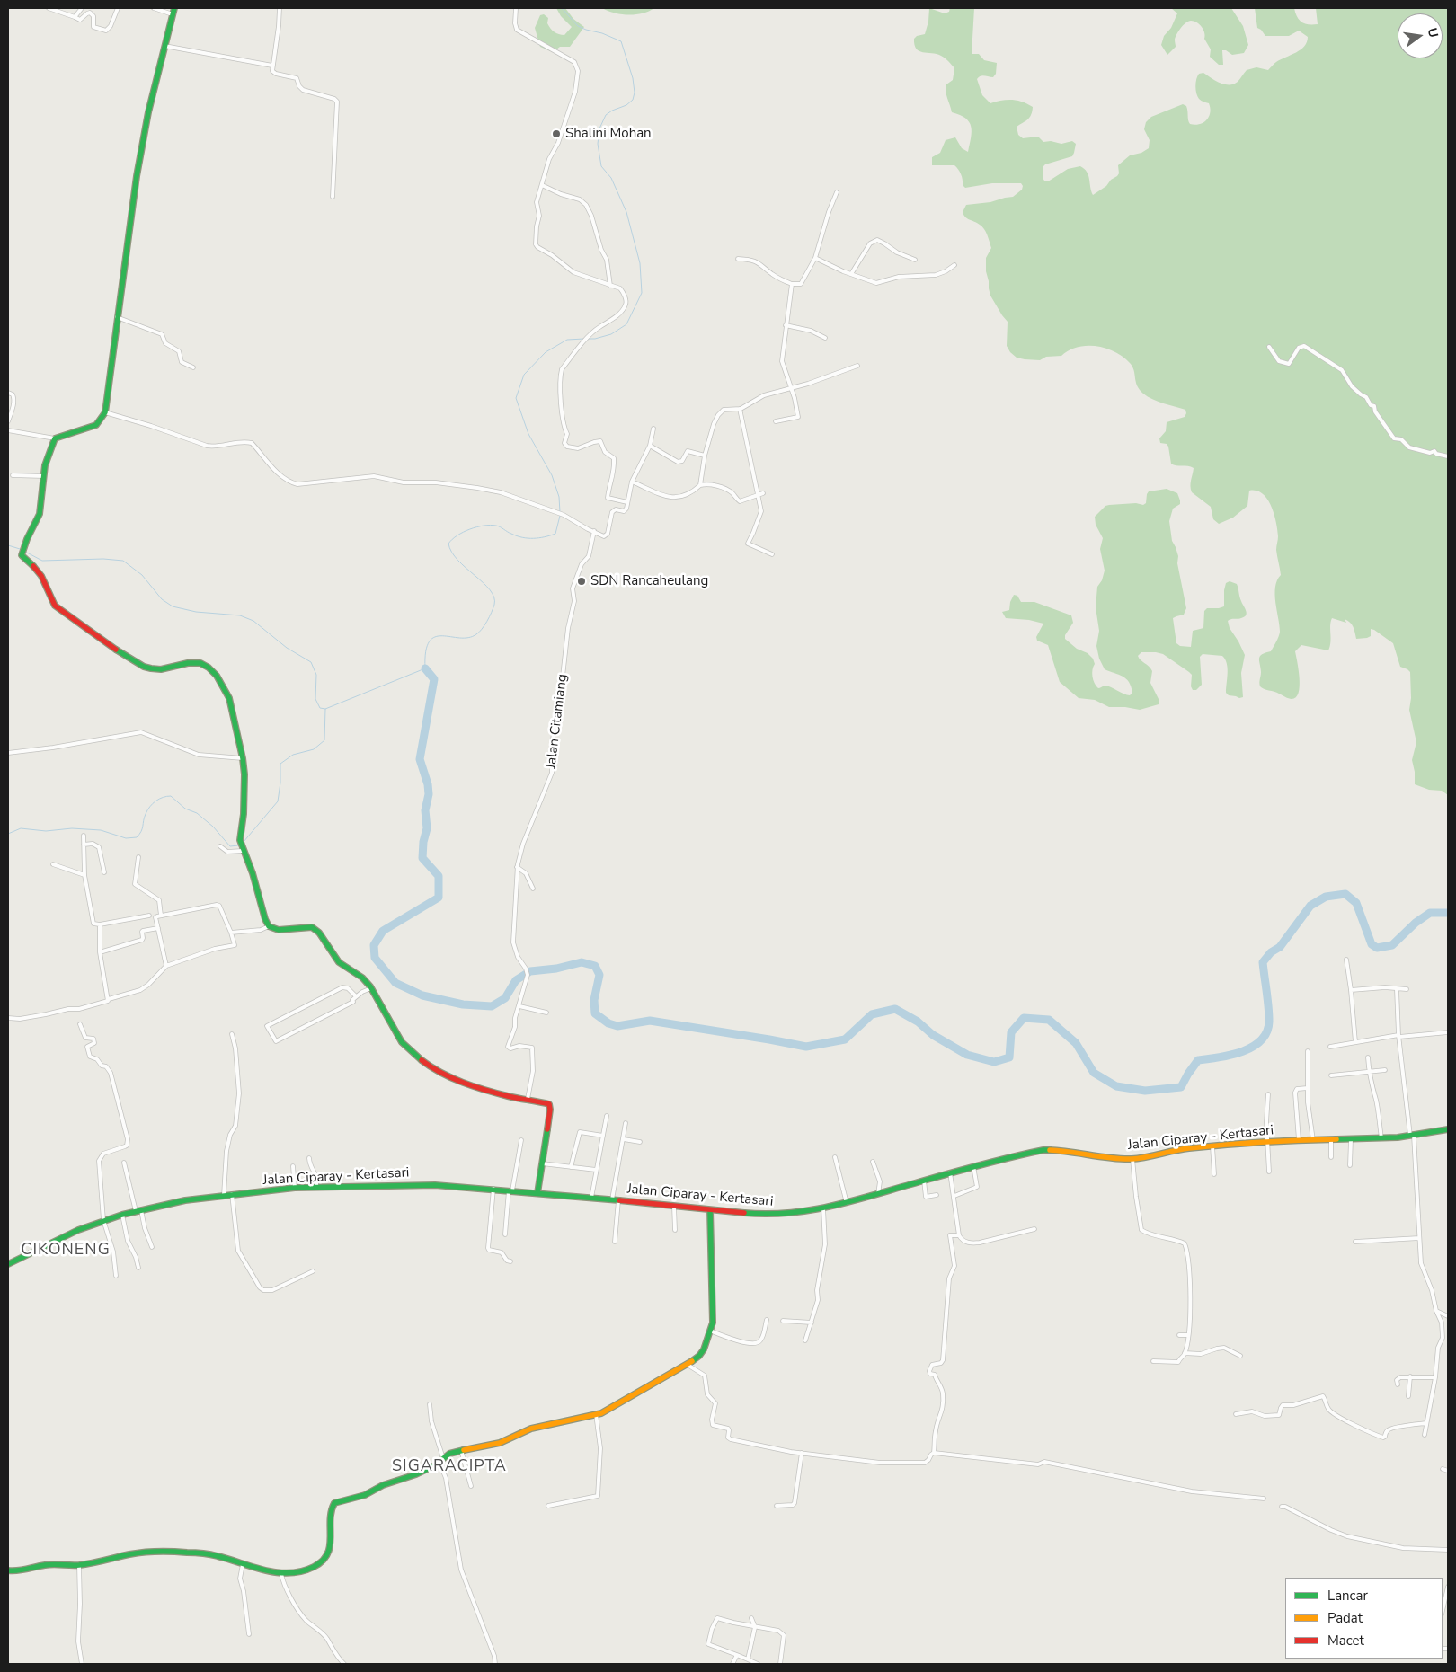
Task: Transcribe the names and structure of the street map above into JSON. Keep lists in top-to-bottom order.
{
  "streets": {
    "street": ["Jalan Citamiang", "Jalan Ciparay - Kertasari"]
  },
  "districts": ["CIKONENG", "SIGARACIPTA"],
  "places": ["Shalini Mohan", "SDN Rancaheulang"],
  "legend": ["Lancar", "Padat", "Macet"],
  "north": "right"
}
